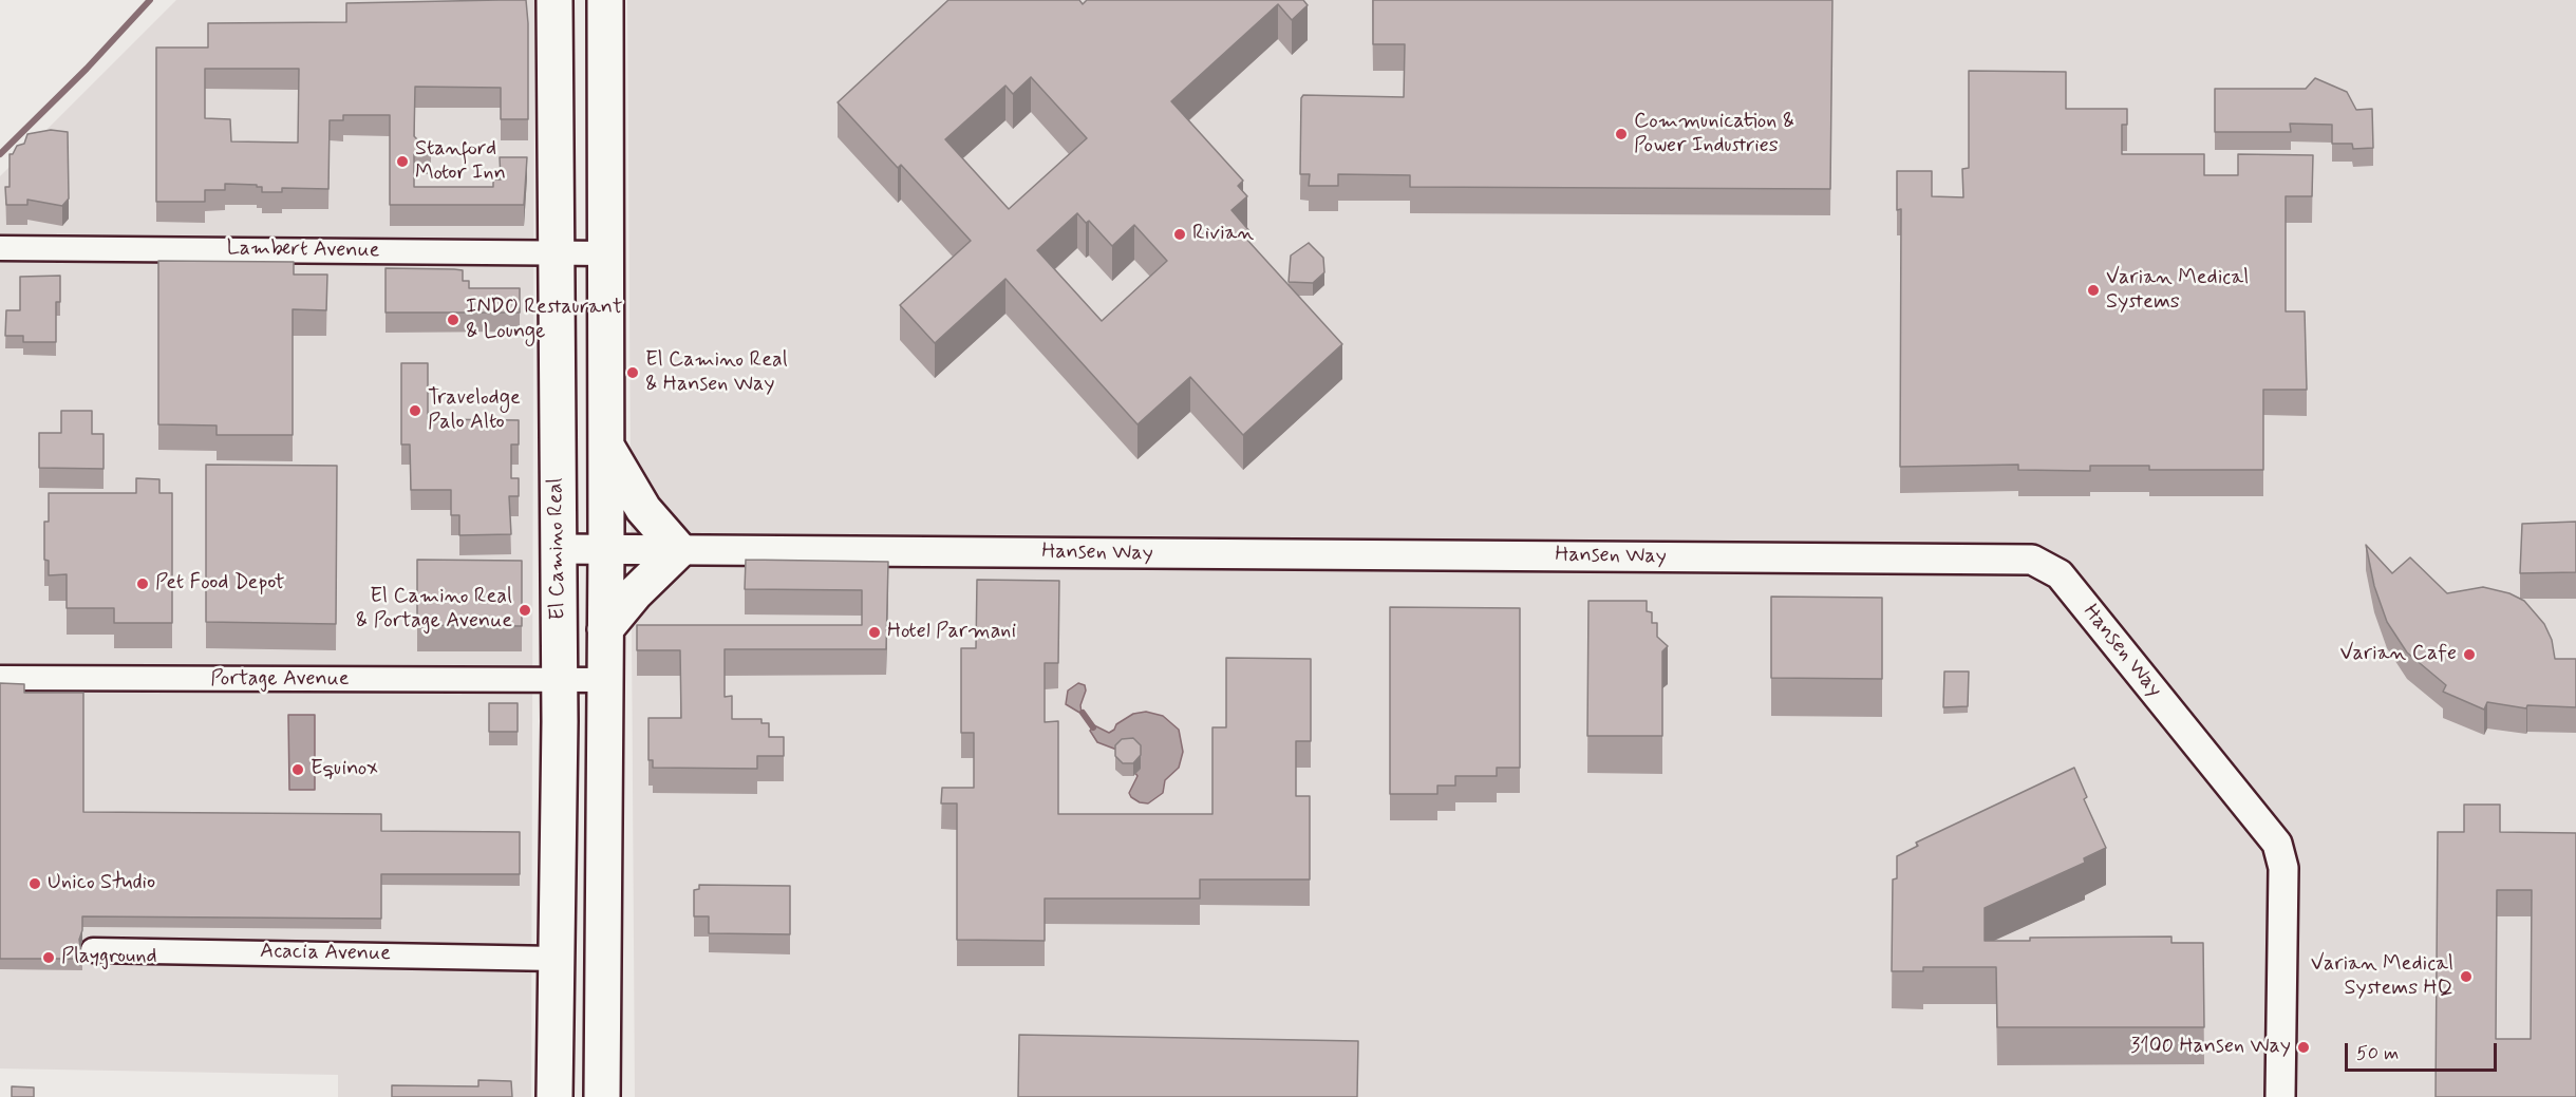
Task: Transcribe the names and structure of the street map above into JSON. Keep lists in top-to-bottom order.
{
  "streets": {
    "main road": ["El Camino Real"],
    "street": [
      "Lambert Avenue",
      "Hansen Way",
      "Portage Avenue",
      "Acacia Avenue"
    ]
  },
  "crossings": [
    ["Lambert Avenue", "El Camino Real"],
    ["El Camino Real", "Hansen Way"],
    ["El Camino Real", "Portage Avenue"],
    ["El Camino Real", "Acacia Avenue"]
  ],
  "places": [
    "Communication & Power Industries",
    "Stanford Motor Inn",
    "Rivian",
    "Varian Medical Systems",
    "INDO Restaurant & Lounge",
    "El Camino Real & Hansen Way",
    "Travelodge Palo Alto",
    "Pet Food Depot",
    "El Camino Real & Portage Avenue",
    "Hotel Parmani",
    "Varian Cafe",
    "Equinox",
    "Unico Studio",
    "Playground",
    "Varian Medical Systems HQ",
    "3100 Hansen Way"
  ],
  "scale_bar": "50 m"
}
